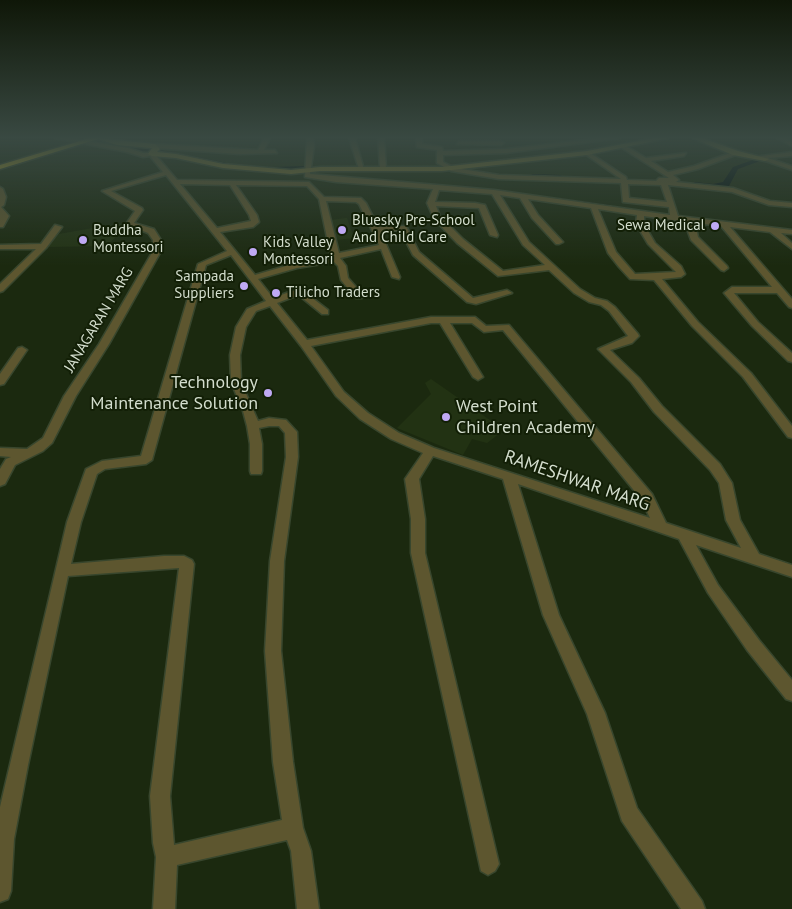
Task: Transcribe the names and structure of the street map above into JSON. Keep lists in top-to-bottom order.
{
  "streets": {
    "street": ["JANAGARAN MARG", "RAMESHWAR MARG"]
  },
  "places": [
    "Sewa Medical",
    "Bluesky Pre-School And Child Care",
    "Buddha Montessori",
    "Kids Valley Montessori",
    "Sampada Suppliers",
    "Tilicho Traders",
    "Technology Maintenance Solution",
    "West Point Children Academy"
  ]
}
